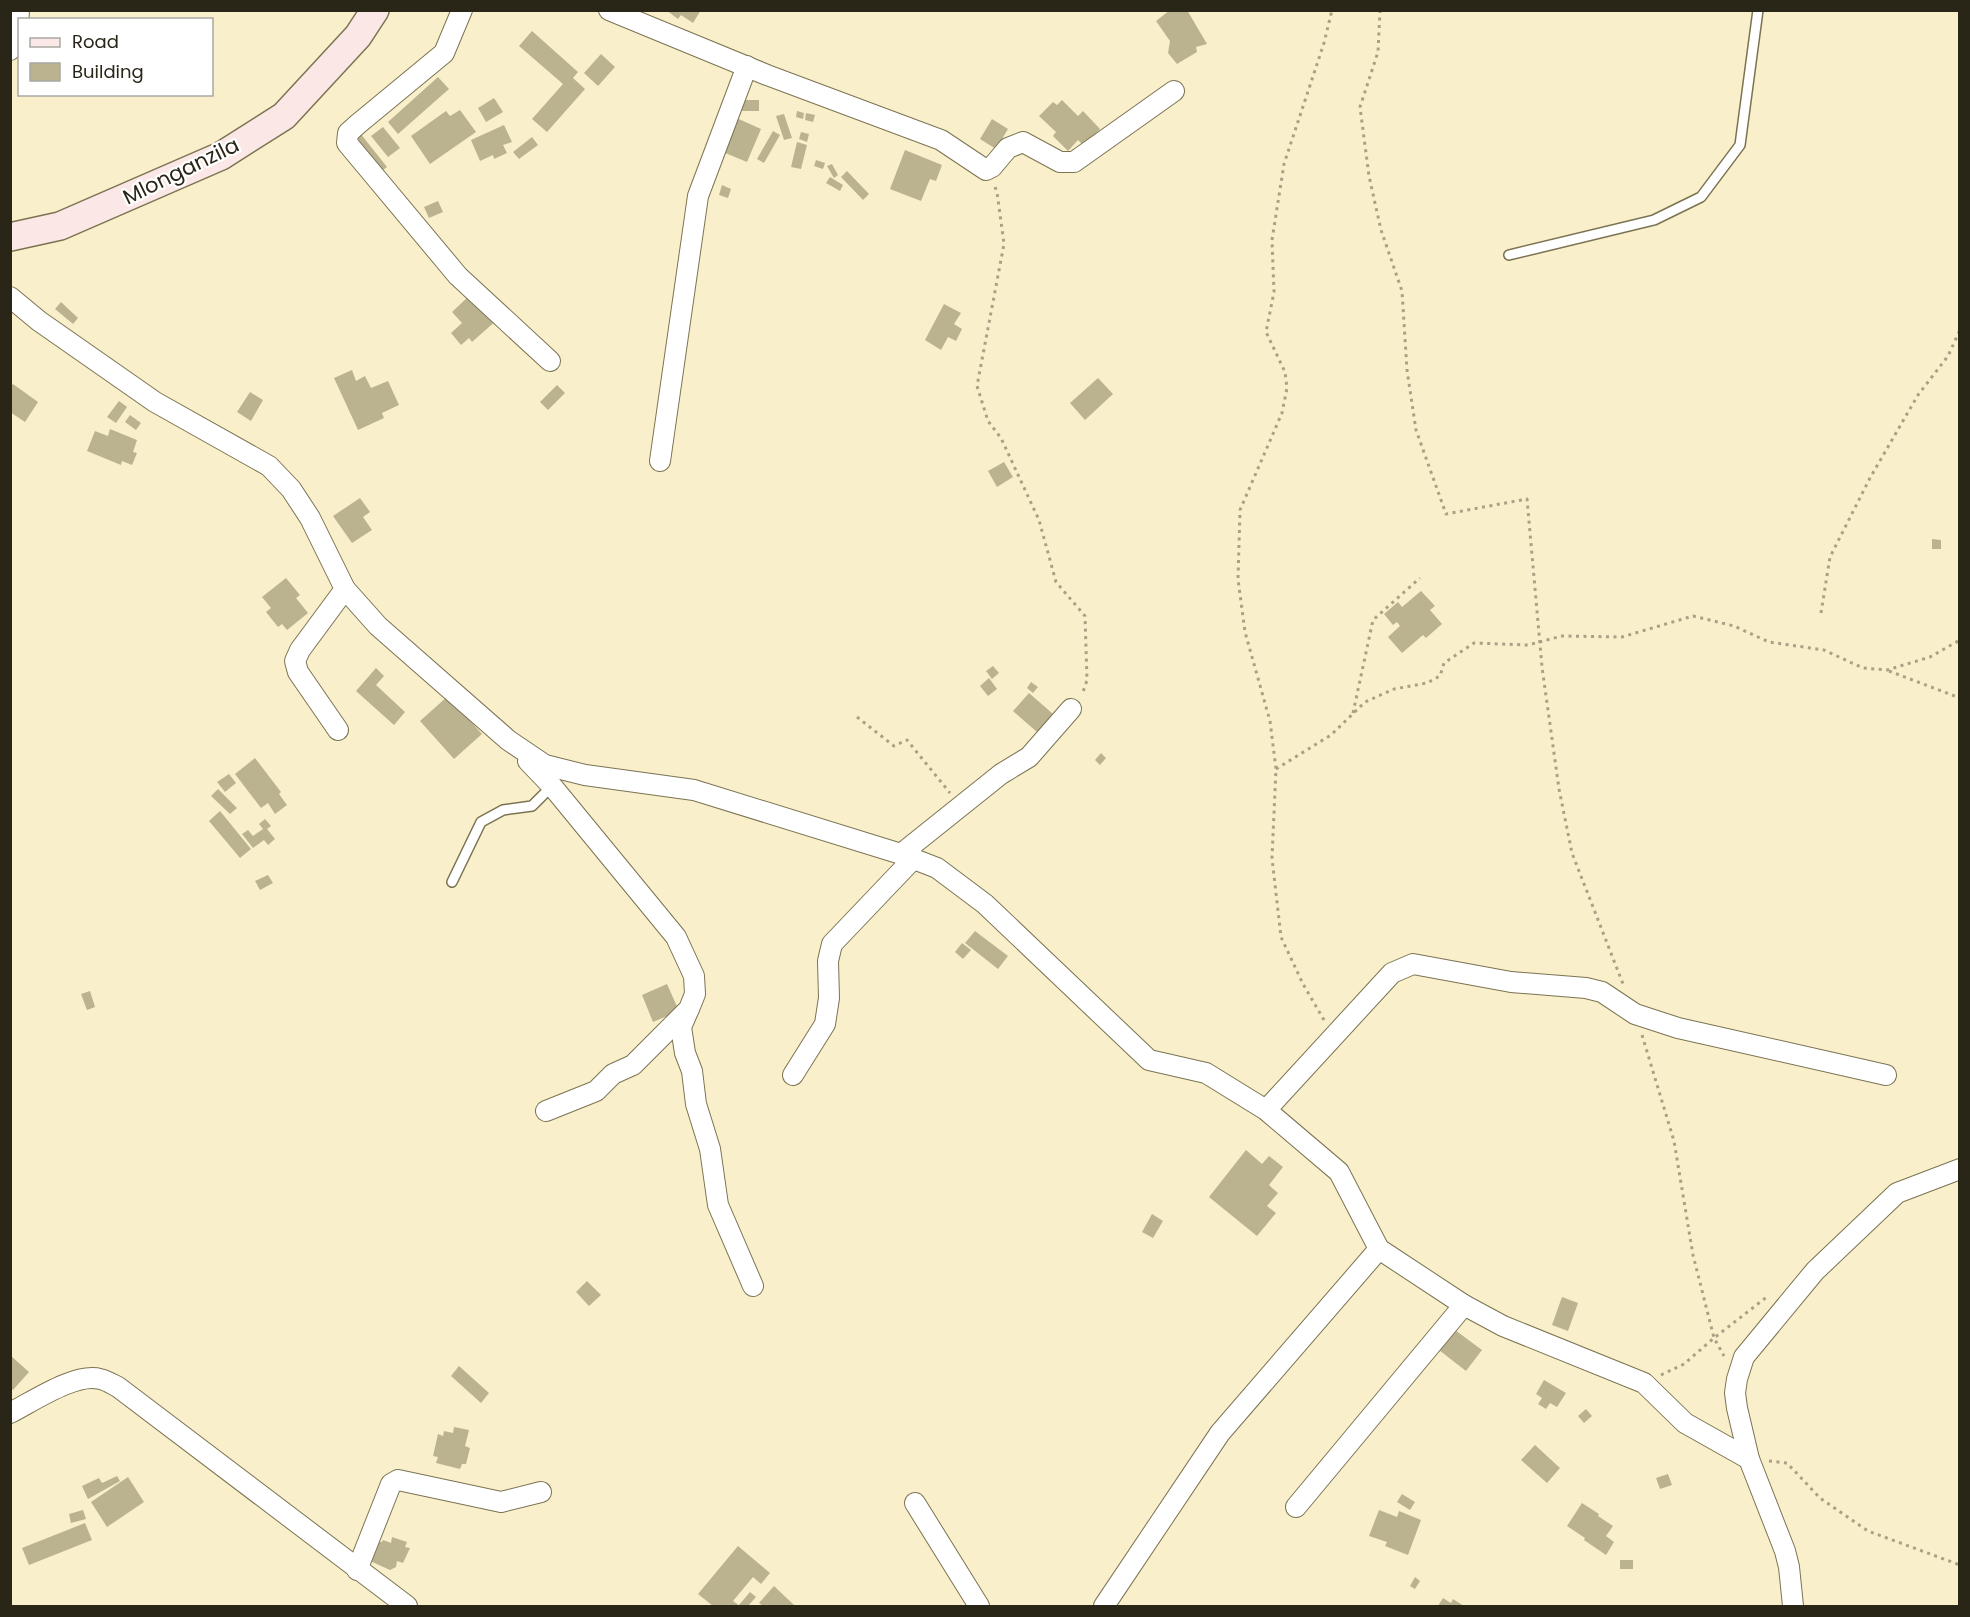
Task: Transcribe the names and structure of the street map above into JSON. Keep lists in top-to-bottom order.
{
  "streets": {
    "street": ["Mlonganzila"]
  },
  "legend": ["Road", "Building"]
}
